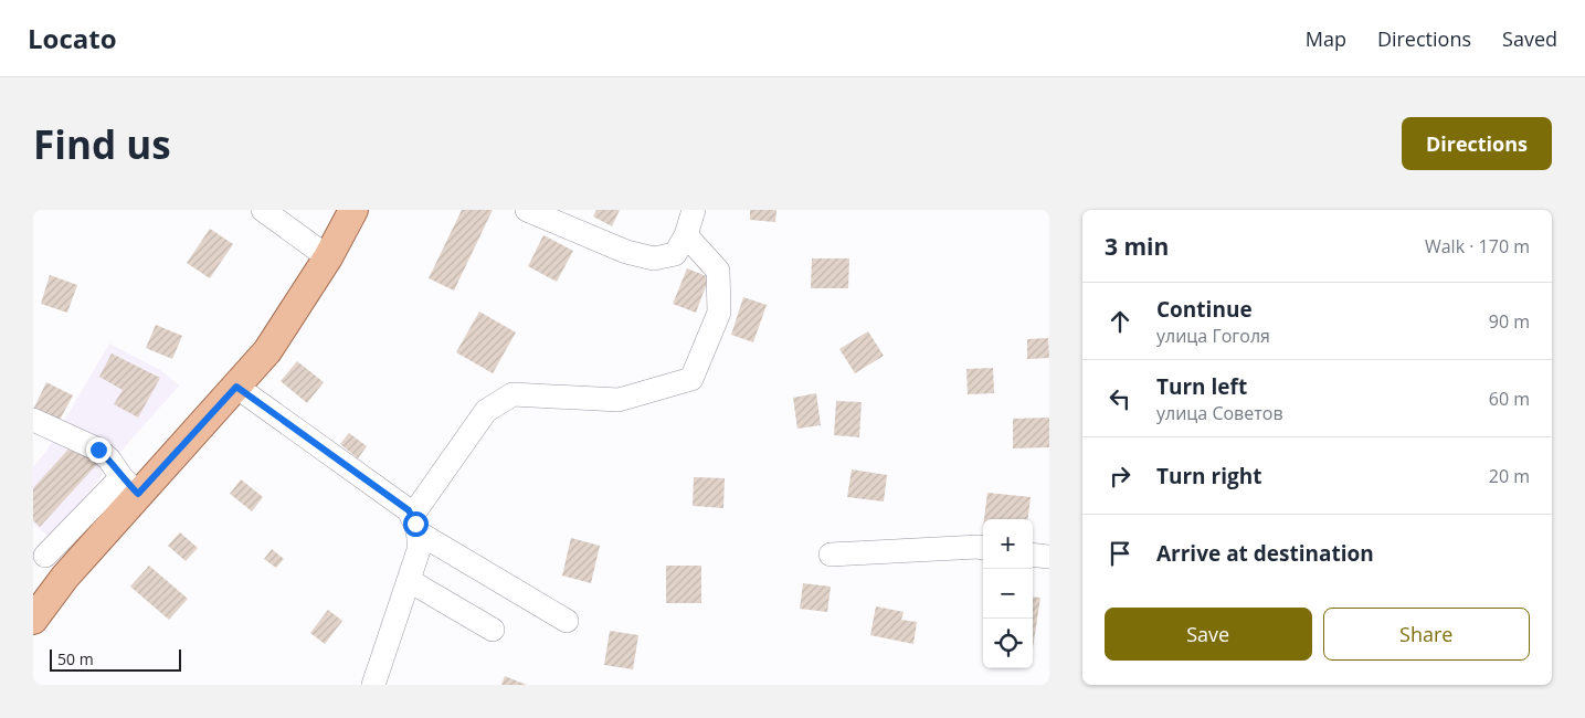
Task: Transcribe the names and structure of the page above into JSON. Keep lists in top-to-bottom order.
{
  "scale_bar": "50 m",
  "page": {
    "header": "Locato",
    "nav": ["Map", "Directions", "Saved"],
    "buttons": [
      "Directions",
      ["Save", "Share"]
    ],
    "title": "Find us",
    "heading": ["3 min", "Walk · 170 m"],
    "list": [
      ["Continue", "улица Гоголя", "90 m"],
      ["Turn left", "улица Советов", "60 m"],
      ["Turn right", "20 m"],
      "Arrive at destination"
    ],
    "map_buttons": ["+", "−"],
    "scale": "50 m"
  }
}
